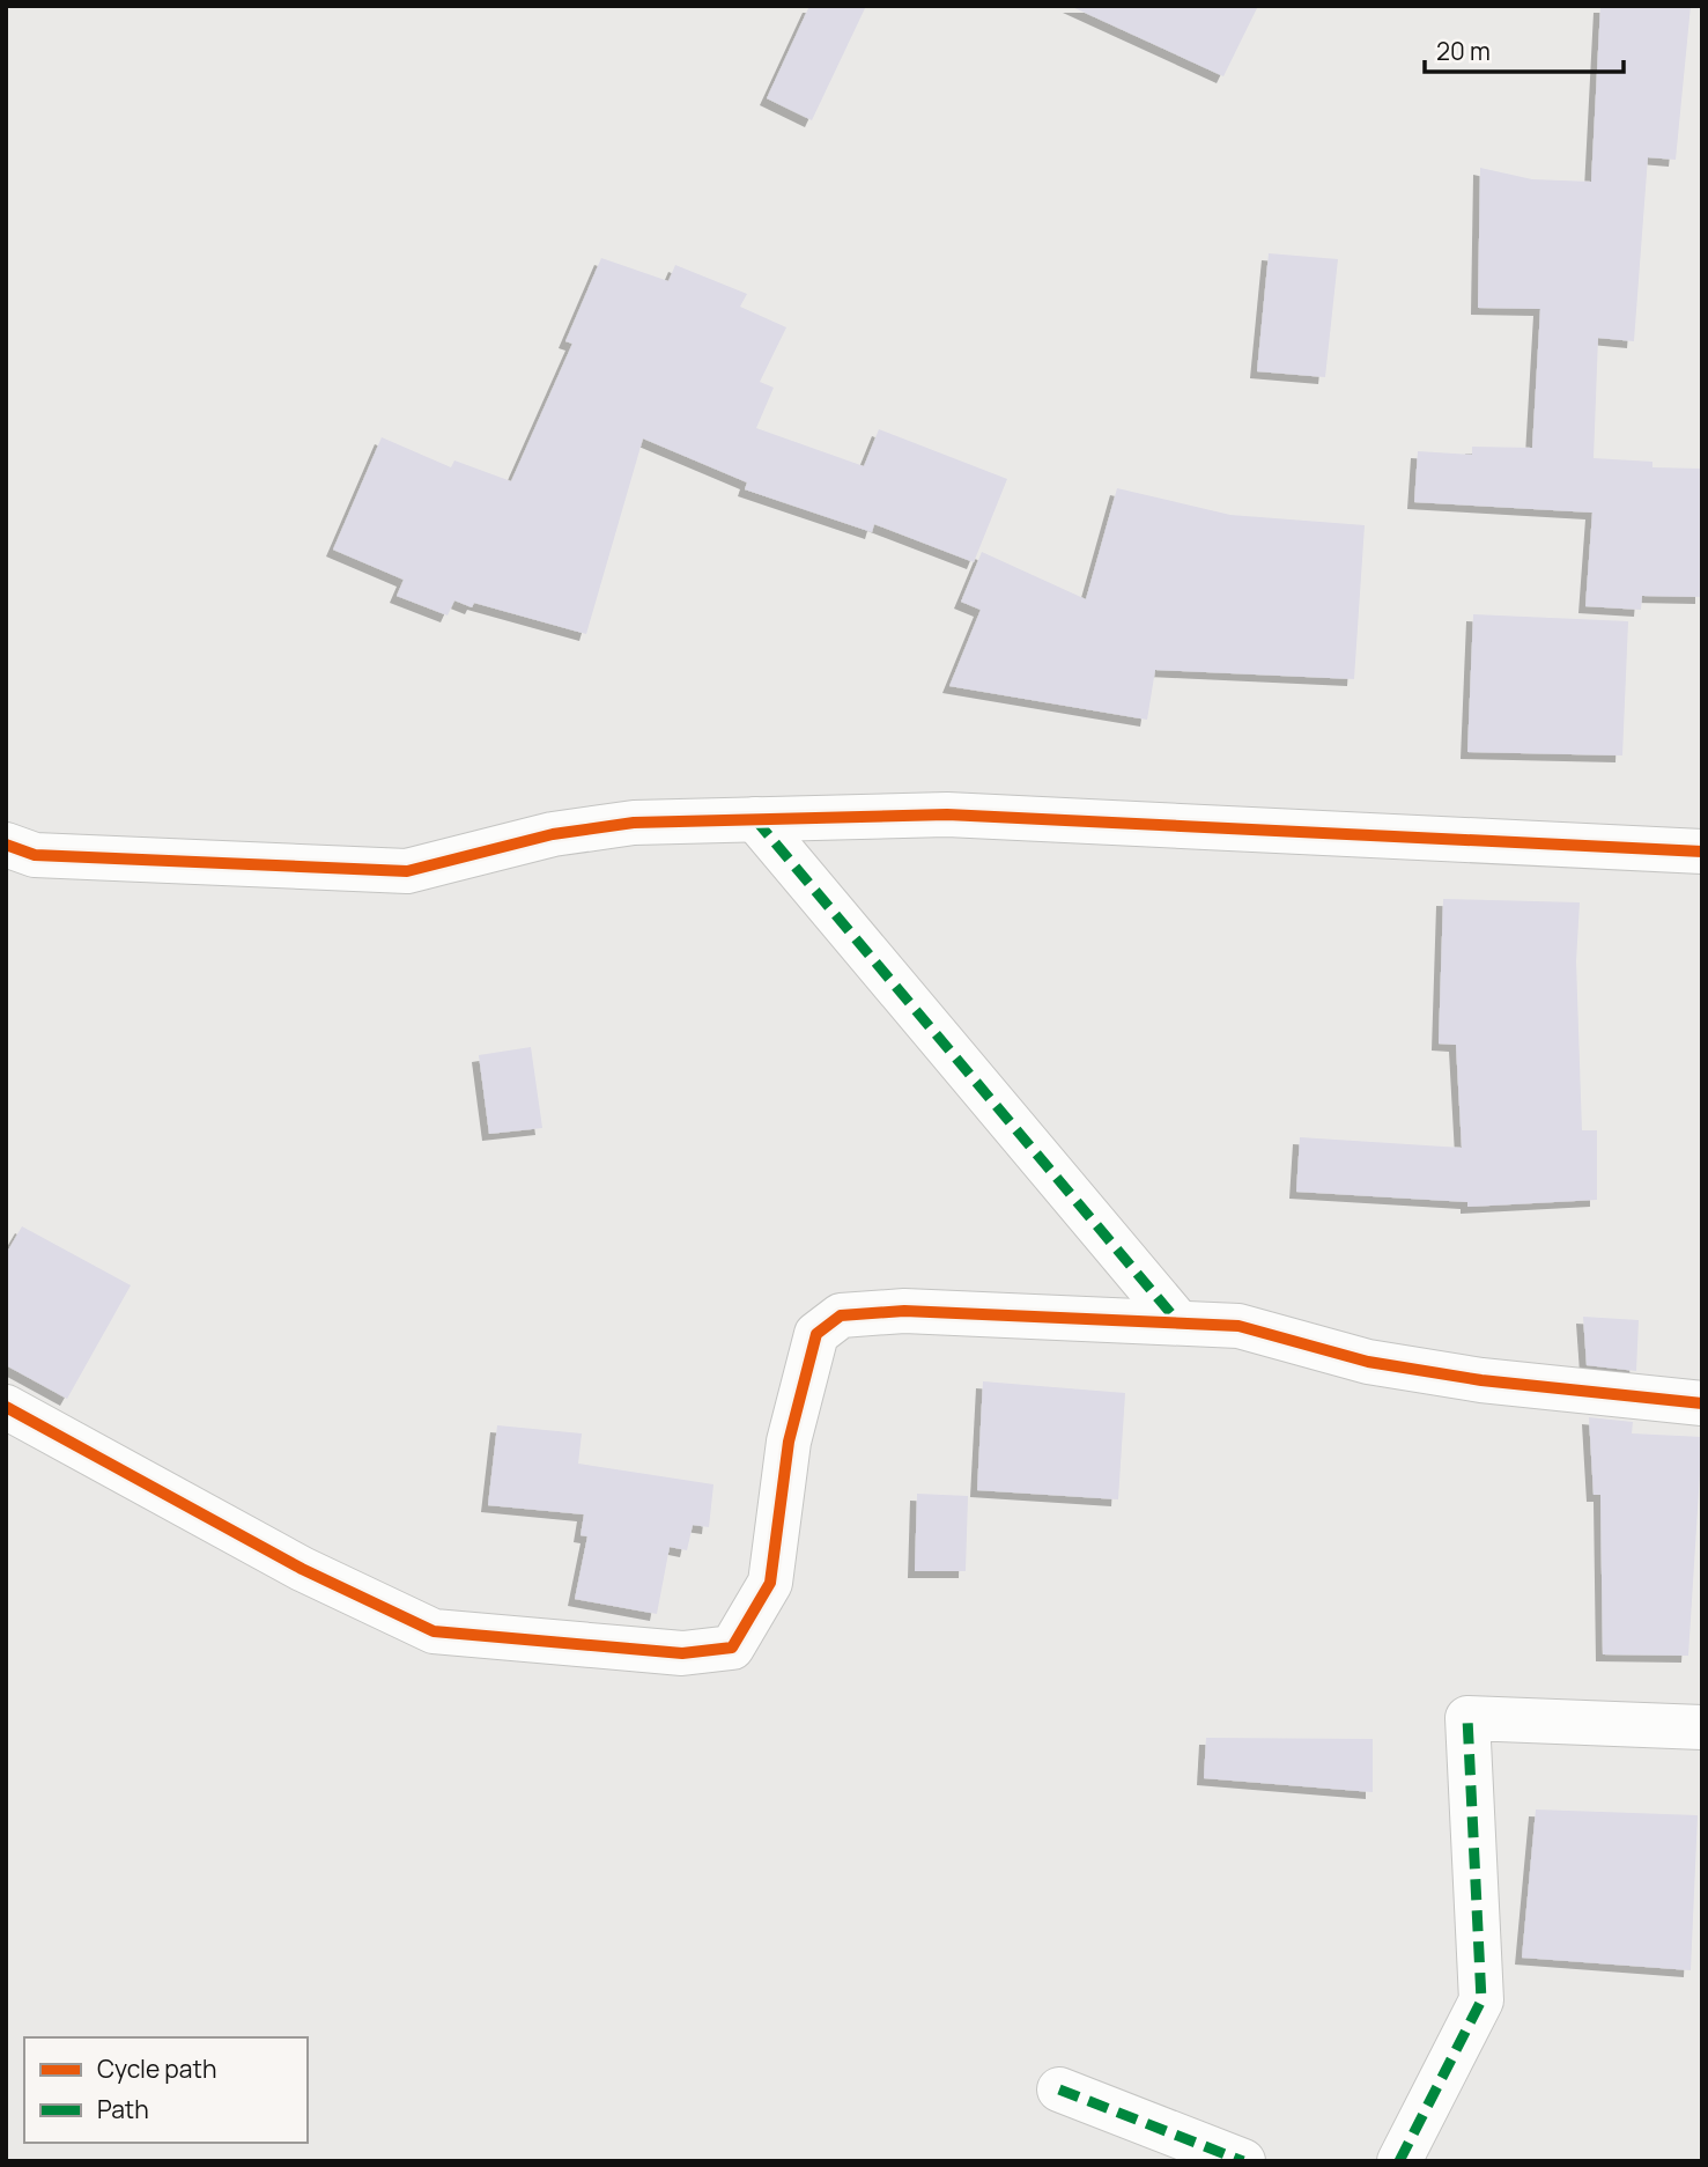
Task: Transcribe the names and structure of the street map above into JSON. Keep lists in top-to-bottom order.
{
  "legend": ["Cycle path", "Path"],
  "scale_bar": "20 m"
}
